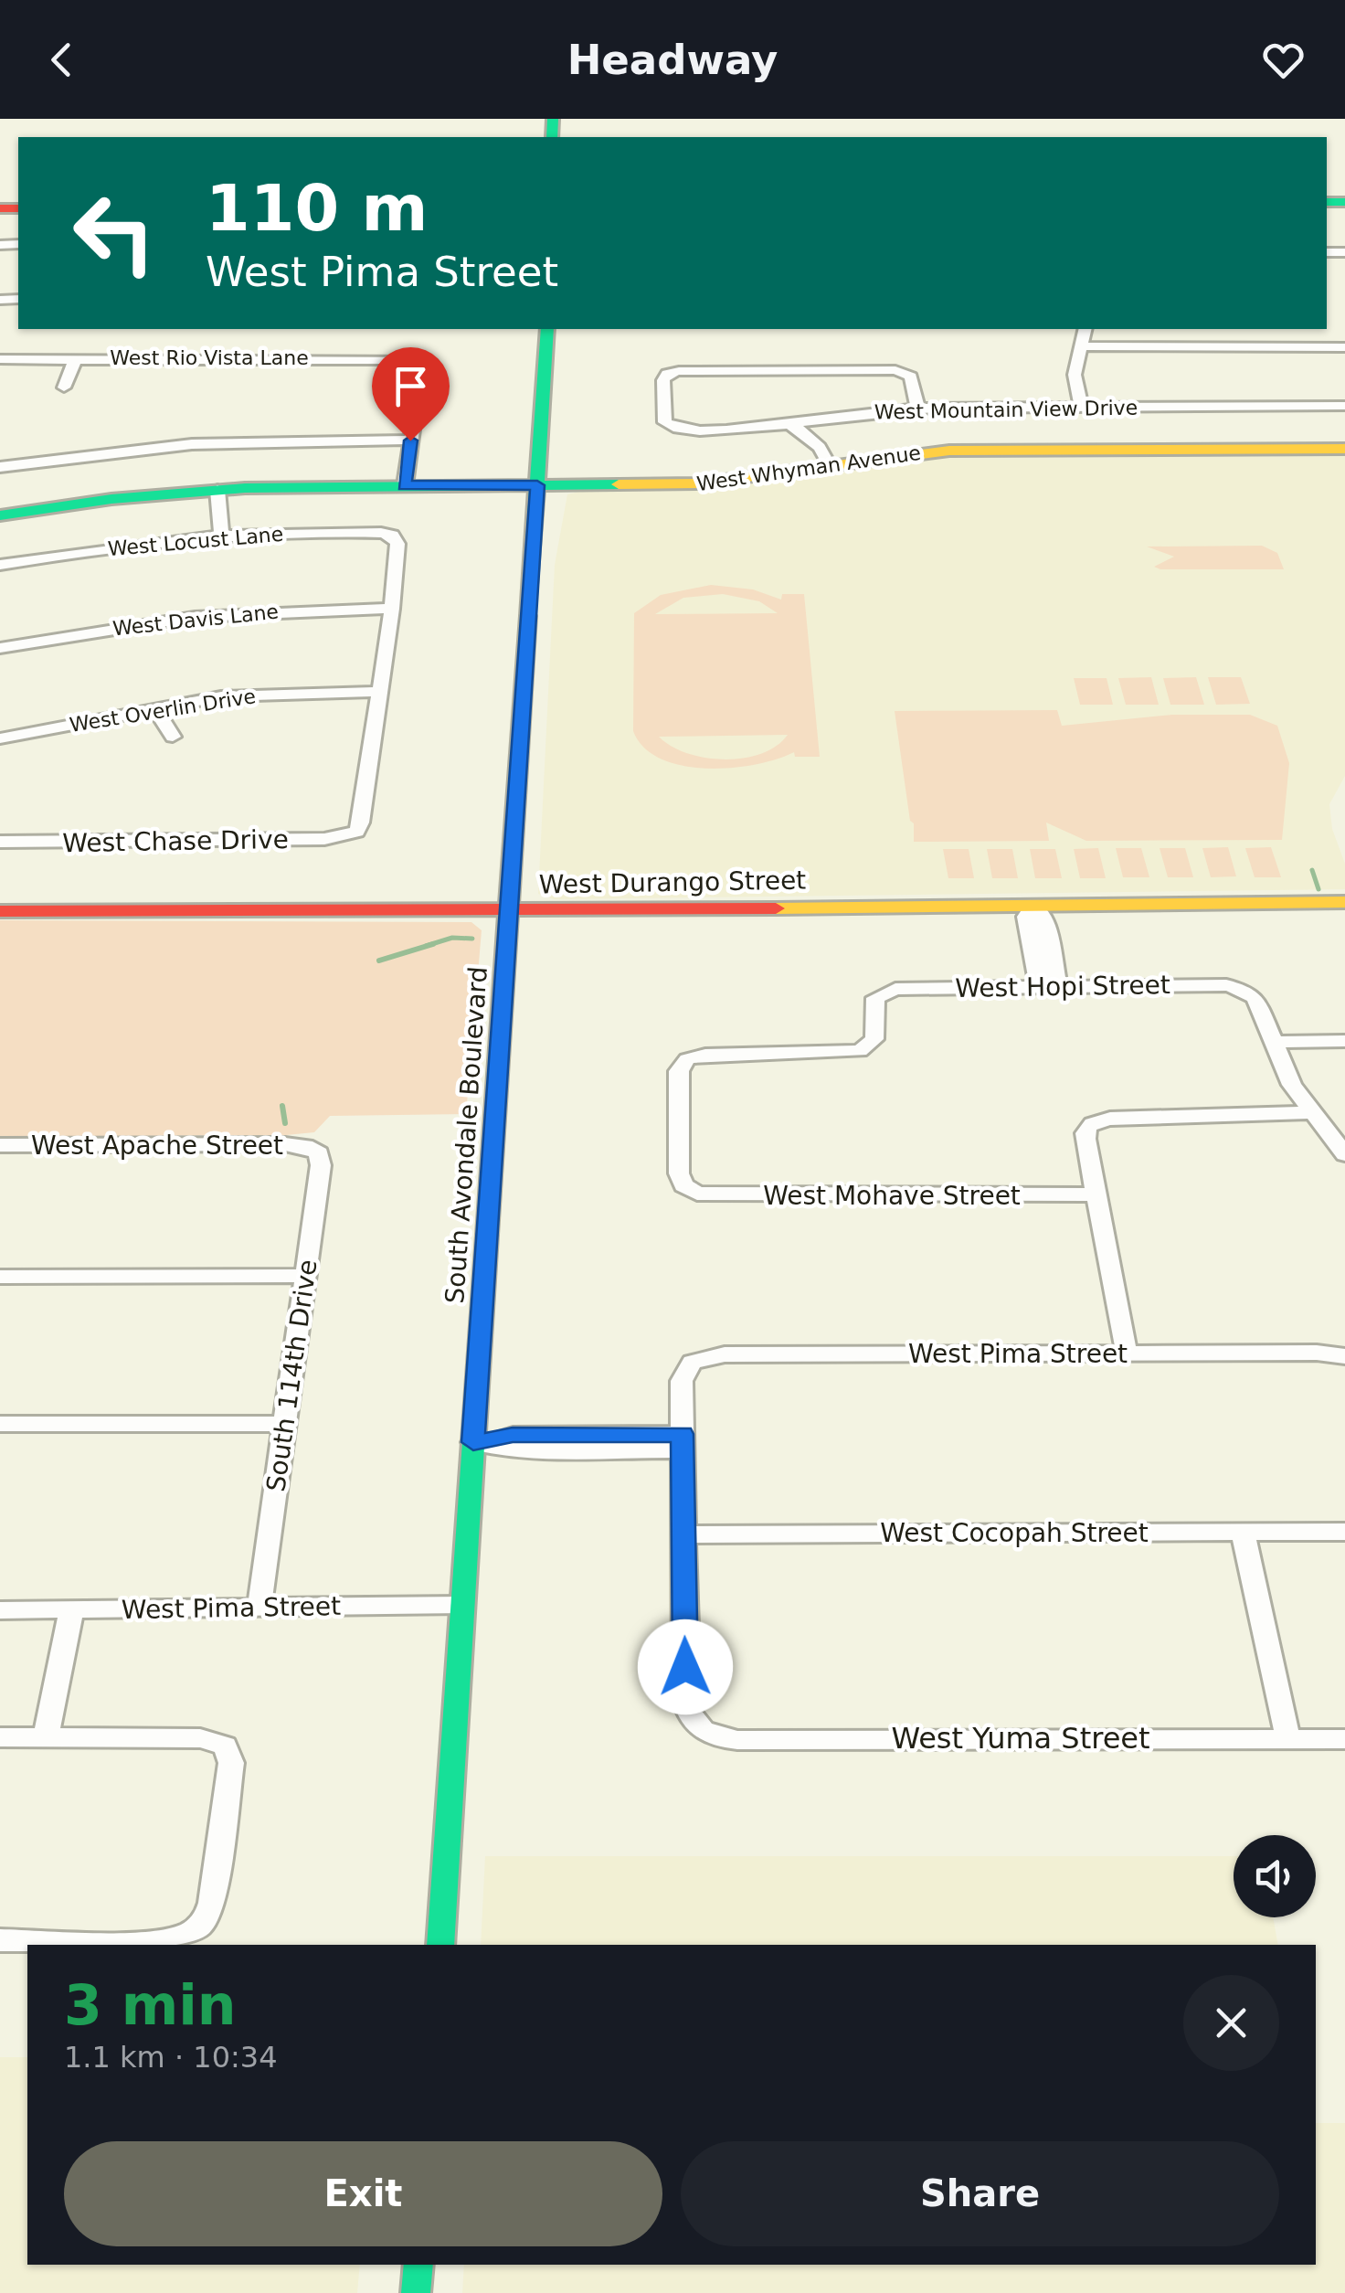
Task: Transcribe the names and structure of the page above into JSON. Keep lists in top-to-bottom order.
{
  "streets": {
    "main road": ["West Whyman Avenue", "West Durango Street", "South Avondale Boulevard"],
    "street": [
      "West Rio Vista Lane",
      "West Mountain View Drive",
      "West Locust Lane",
      "West Davis Lane",
      "West Overlin Drive",
      "West Chase Drive",
      "West Hopi Street",
      "West Apache Street",
      "West Mohave Street",
      "West Pima Street",
      "South 114th Drive",
      "West Cocopah Street",
      "West Yuma Street"
    ]
  },
  "crossings": [
    ["West Whyman Avenue", "South Avondale Boulevard"],
    ["West Locust Lane", "West Davis Lane"],
    ["West Overlin Drive", "West Chase Drive"],
    ["West Durango Street", "South Avondale Boulevard"],
    ["West Hopi Street", "West Mohave Street"],
    ["South Avondale Boulevard", "West Pima Street"],
    ["West Apache Street", "South 114th Drive"],
    ["West Pima Street", "South 114th Drive"],
    ["West Cocopah Street", "West Yuma Street"]
  ],
  "page": {
    "header": "Headway",
    "turn": ["110 m", "West Pima Street"],
    "heading": ["3 min", "1.1 km · 10:34"],
    "buttons": ["Exit", "Share"]
  }
}
